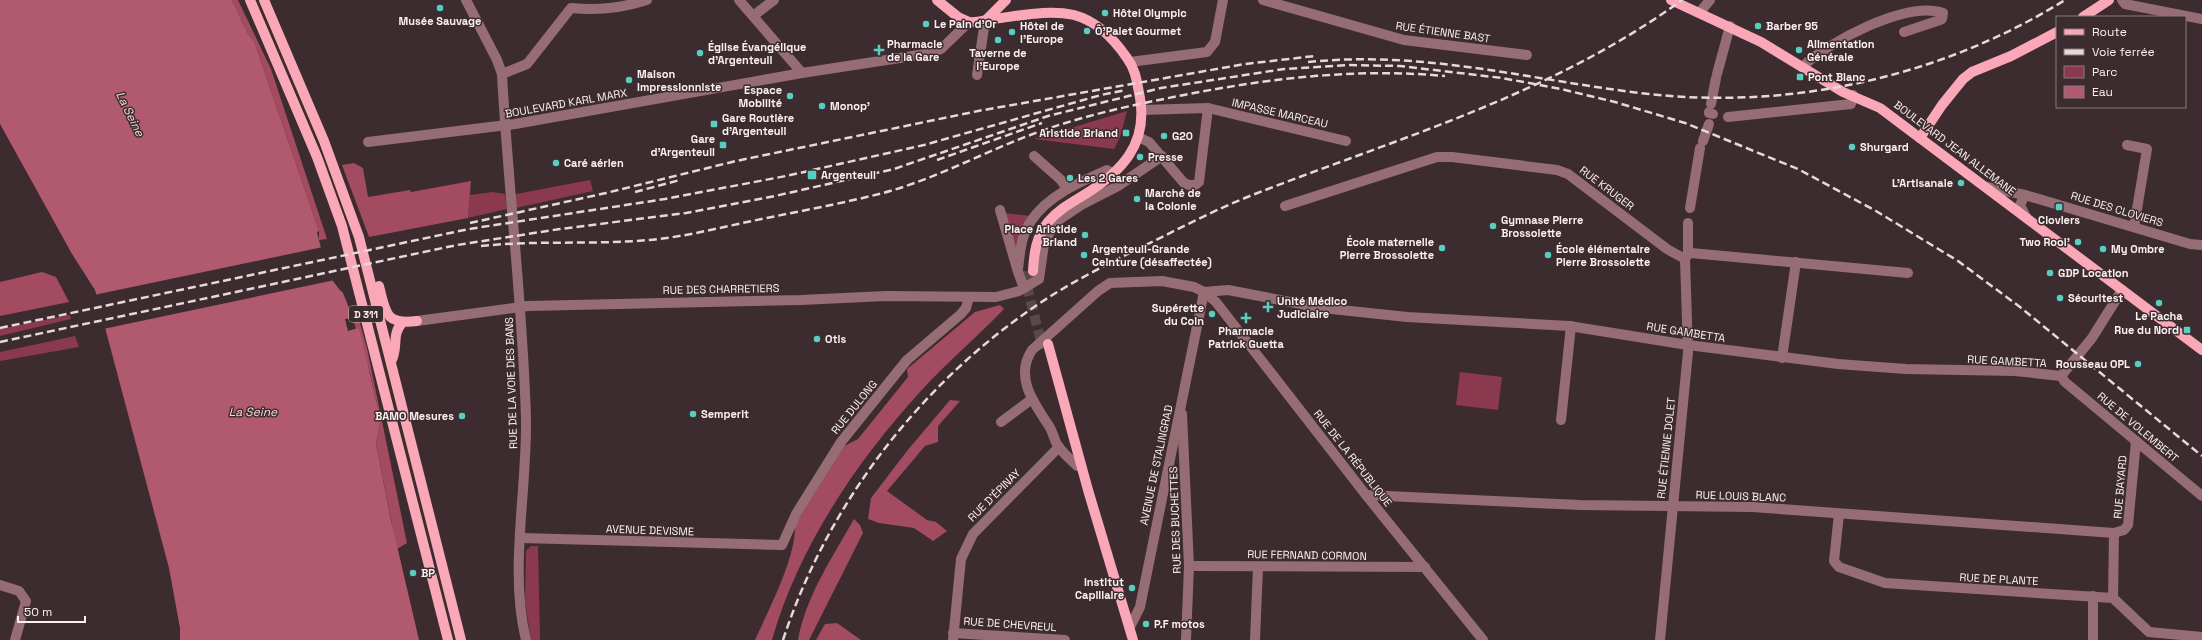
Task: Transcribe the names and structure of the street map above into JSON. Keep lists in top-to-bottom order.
{
  "streets": {
    "main road": ["BOULEVARD JEAN ALLEMANE", "D 311"],
    "street": [
      "RUE ÉTIENNE BAST",
      "BOULEVARD KARL MARX",
      "IMPASSE MARCEAU",
      "RUE KRUGER",
      "RUE DES CLOVIERS",
      "RUE DES CHARRETIERS",
      "RUE GAMBETTA",
      "RUE DE LA VOIE DES BANS",
      "RUE DULONG",
      "RUE DE VOLEMBERT",
      "RUE ÉTIENNE DOLET",
      "RUE DE LA RÉPUBLIQUE",
      "AVENUE DE STALINGRAD",
      "RUE BAYARD",
      "RUE D'ÉPINAY",
      "RUE LOUIS BLANC",
      "RUE DES BUCHETTES",
      "AVENUE DEVISME",
      "RUE FERNAND CORMON",
      "RUE DE PLANTE",
      "RUE DE CHEVREUL"
    ]
  },
  "crossings": [
    ["BOULEVARD KARL MARX", "RUE DE LA VOIE DES BANS"],
    ["BOULEVARD JEAN ALLEMANE", "RUE DES CLOVIERS"],
    ["RUE KRUGER", "RUE ÉTIENNE DOLET"],
    ["RUE DES CHARRETIERS", "RUE DE LA VOIE DES BANS"],
    ["RUE DES CHARRETIERS", "RUE DULONG"],
    ["RUE GAMBETTA", "RUE DE VOLEMBERT"],
    ["RUE GAMBETTA", "RUE ÉTIENNE DOLET"],
    ["RUE GAMBETTA", "RUE DE LA RÉPUBLIQUE"],
    ["RUE GAMBETTA", "AVENUE DE STALINGRAD"],
    ["RUE DE LA VOIE DES BANS", "AVENUE DEVISME"],
    ["RUE DULONG", "AVENUE DEVISME"],
    ["RUE DE VOLEMBERT", "RUE BAYARD"],
    ["RUE ÉTIENNE DOLET", "RUE LOUIS BLANC"],
    ["RUE DE LA RÉPUBLIQUE", "AVENUE DE STALINGRAD"],
    ["RUE DE LA RÉPUBLIQUE", "RUE LOUIS BLANC"],
    ["RUE DE LA RÉPUBLIQUE", "RUE FERNAND CORMON"],
    ["AVENUE DE STALINGRAD", "RUE DES BUCHETTES"],
    ["RUE BAYARD", "RUE LOUIS BLANC"],
    ["RUE BAYARD", "RUE DE PLANTE"],
    ["RUE D'ÉPINAY", "RUE DE CHEVREUL"],
    ["RUE LOUIS BLANC", "RUE DE PLANTE"],
    ["RUE DES BUCHETTES", "RUE FERNAND CORMON"]
  ],
  "water": ["La Seine"],
  "places": {
    "other": [
      "Musée Sauvage",
      "Hôtel Olympic",
      "Le Pain d'Or",
      "Barber 95",
      "Ô'Palet Gourmet",
      "Hôtel de l'Europe",
      "Taverne de l'Europe",
      "Alimentation Générale",
      "Église Évangélique d'Argenteuil",
      "Maison Impressionniste",
      "Espace Mobilité",
      "Monop'",
      "G20",
      "Shurgard",
      "Presse",
      "Caré aérien",
      "Les 2 Gares",
      "L'Artisanale",
      "Marché de la Colonie",
      "Gymnase Pierre Brossolette",
      "Place Aristide Briand",
      "Two Rool'",
      "École maternelle Pierre Brossolette",
      "My Ombre",
      "Argenteuil-Grande Ceinture (désaffectée)",
      "École élémentaire Pierre Brossolette",
      "GDP Location",
      "Sécuritest",
      "Le Pacha",
      "Supérette du Coin",
      "Otis",
      "Rousseau OPL",
      "Semperit",
      "BAMO Mesures",
      "BP",
      "Institut Capillaire",
      "P.F motos"
    ],
    "health": ["Pharmacie de la Gare", "Unité Médico Judiciaire", "Pharmacie Patrick Guetta"],
    "transit": [
      "Pont Blanc",
      "Gare Routière d'Argenteuil",
      "Aristide Briand",
      "Gare d'Argenteuil",
      "Argenteuil",
      "Cloviers",
      "Rue du Nord"
    ]
  },
  "legend": [
    "Route",
    "Voie ferrée",
    "Parc",
    "Eau"
  ],
  "scale_bar": "50 m"
}
